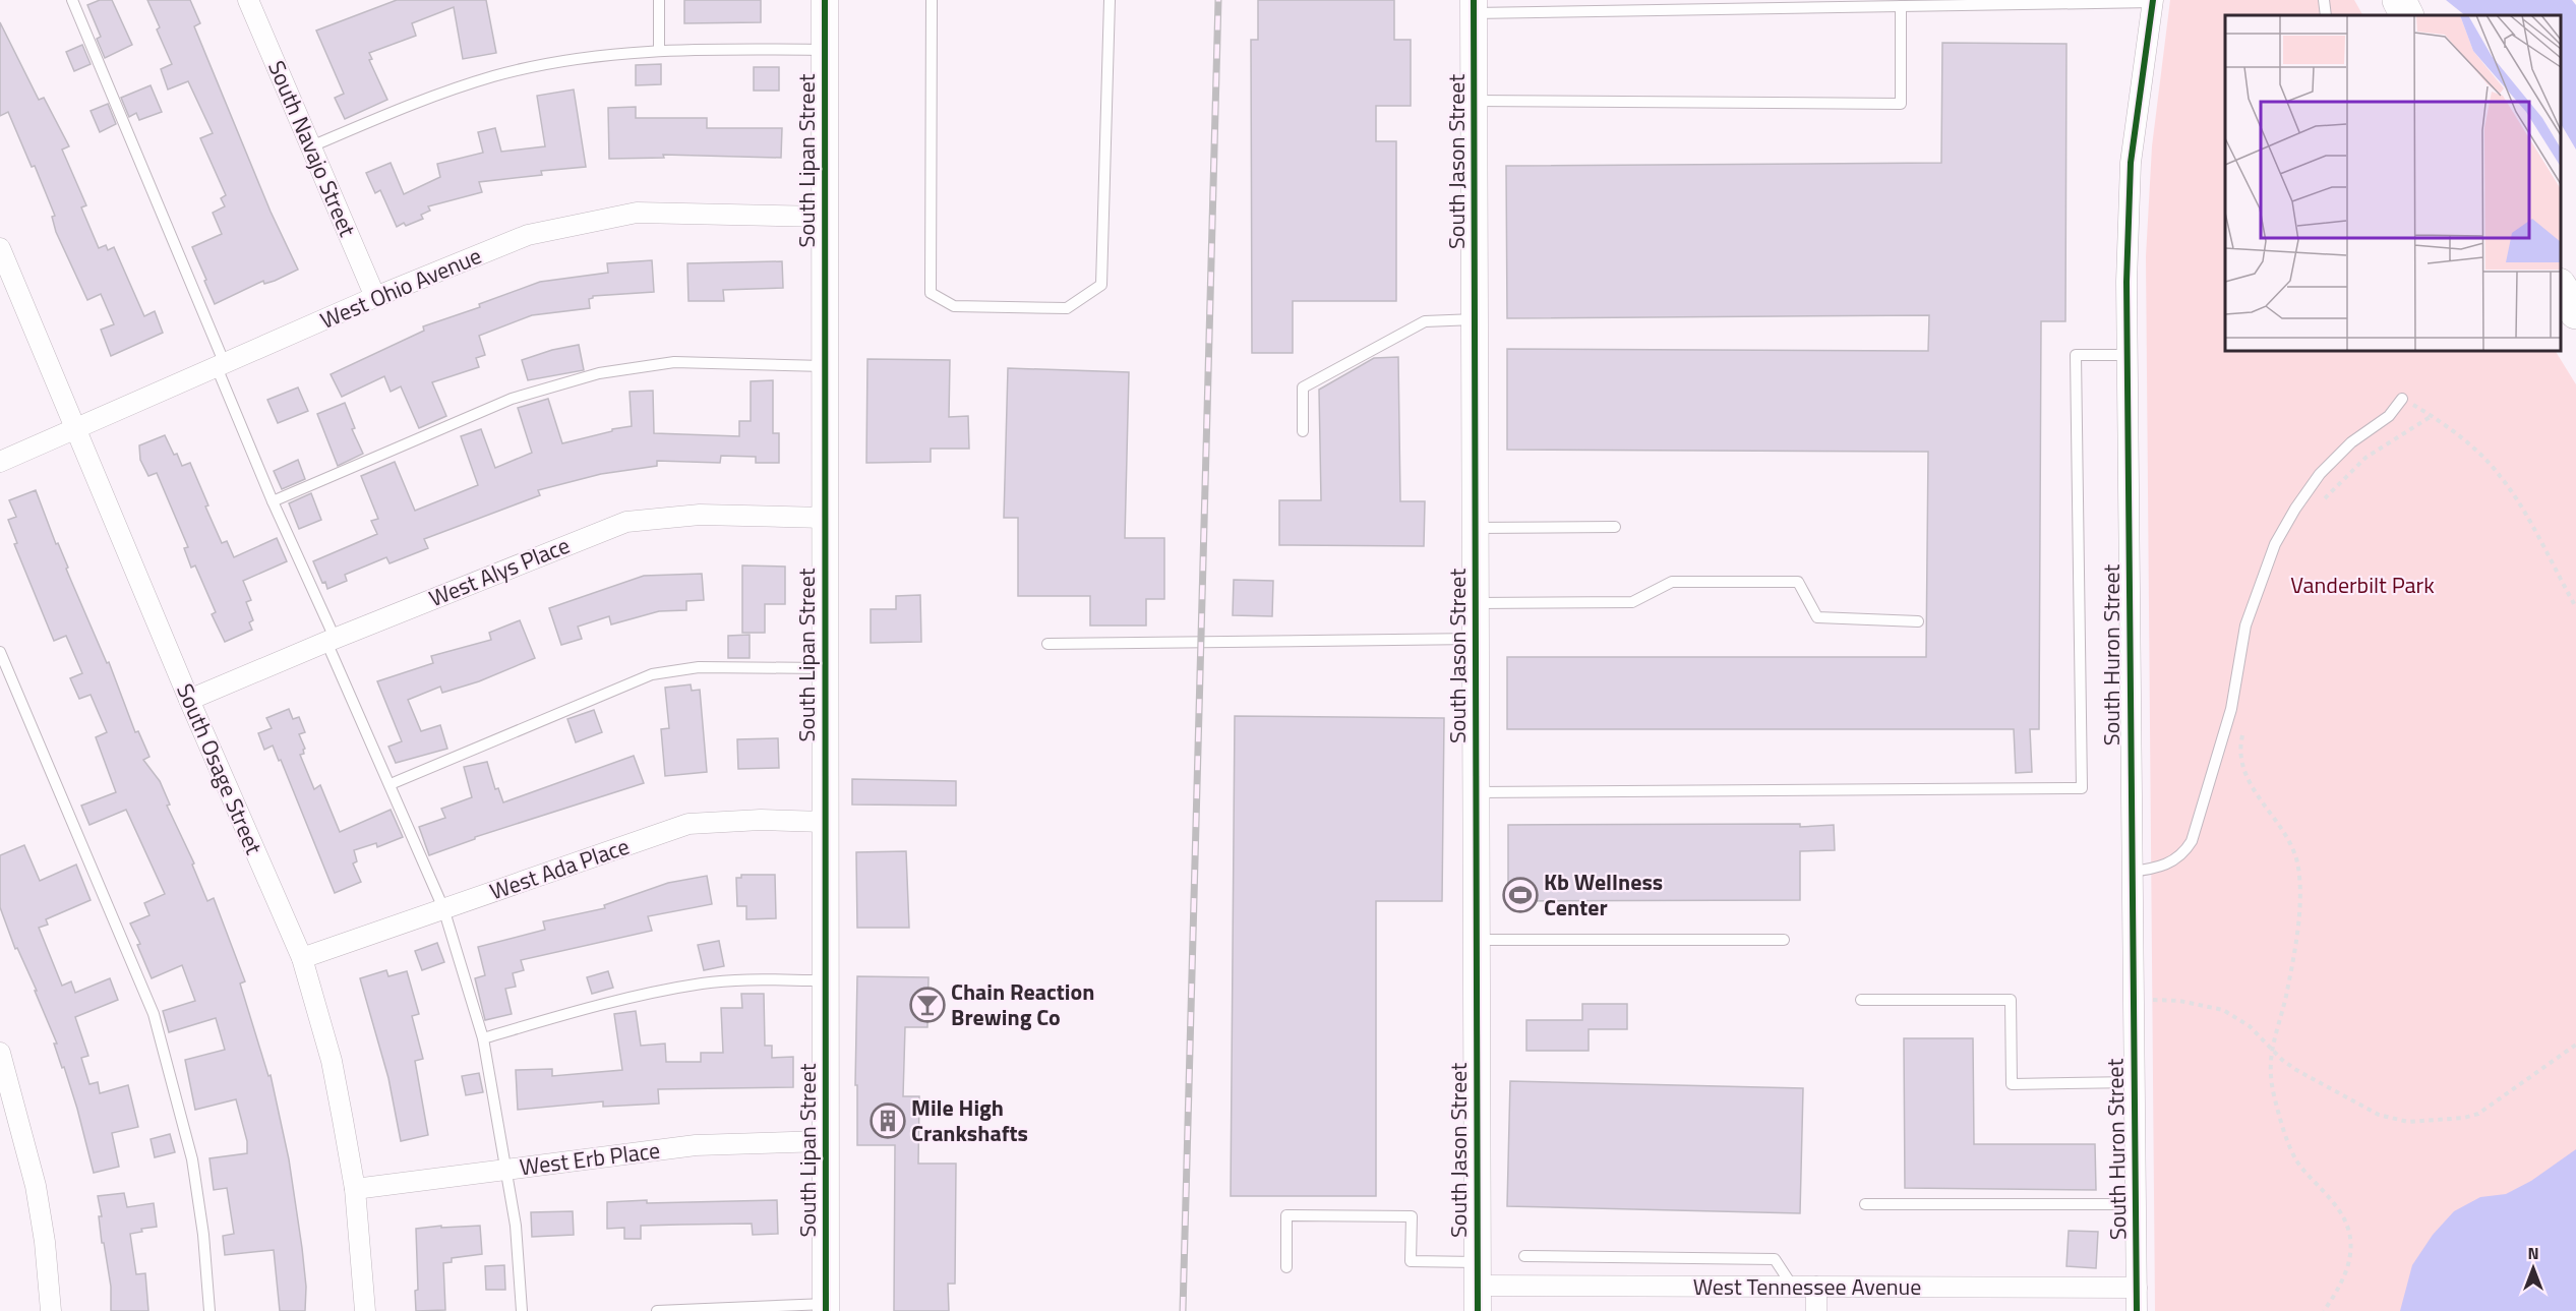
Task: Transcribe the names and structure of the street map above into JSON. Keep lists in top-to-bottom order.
{
  "streets": {
    "street": [
      "South Navajo Street",
      "South Lipan Street",
      "South Jason Street",
      "West Ohio Avenue",
      "West Alys Place",
      "South Huron Street",
      "South Osage Street",
      "West Ada Place",
      "West Erb Place",
      "West Tennessee Avenue"
    ]
  },
  "crossings": [
    ["South Navajo Street", "West Ohio Avenue"],
    ["South Lipan Street", "West Ohio Avenue"],
    ["South Lipan Street", "West Alys Place"],
    ["South Lipan Street", "West Ada Place"],
    ["South Lipan Street", "West Erb Place"],
    ["South Jason Street", "West Tennessee Avenue"],
    ["West Ohio Avenue", "South Osage Street"],
    ["West Alys Place", "South Osage Street"],
    ["South Huron Street", "West Tennessee Avenue"],
    ["South Osage Street", "West Ada Place"],
    ["South Osage Street", "West Erb Place"]
  ],
  "parks": ["Vanderbilt Park"],
  "places": {
    "sports": ["Kb Wellness Center"],
    "bar": ["Chain Reaction Brewing Co"],
    "building": ["Mile High Crankshafts"]
  },
  "north": "top"
}
